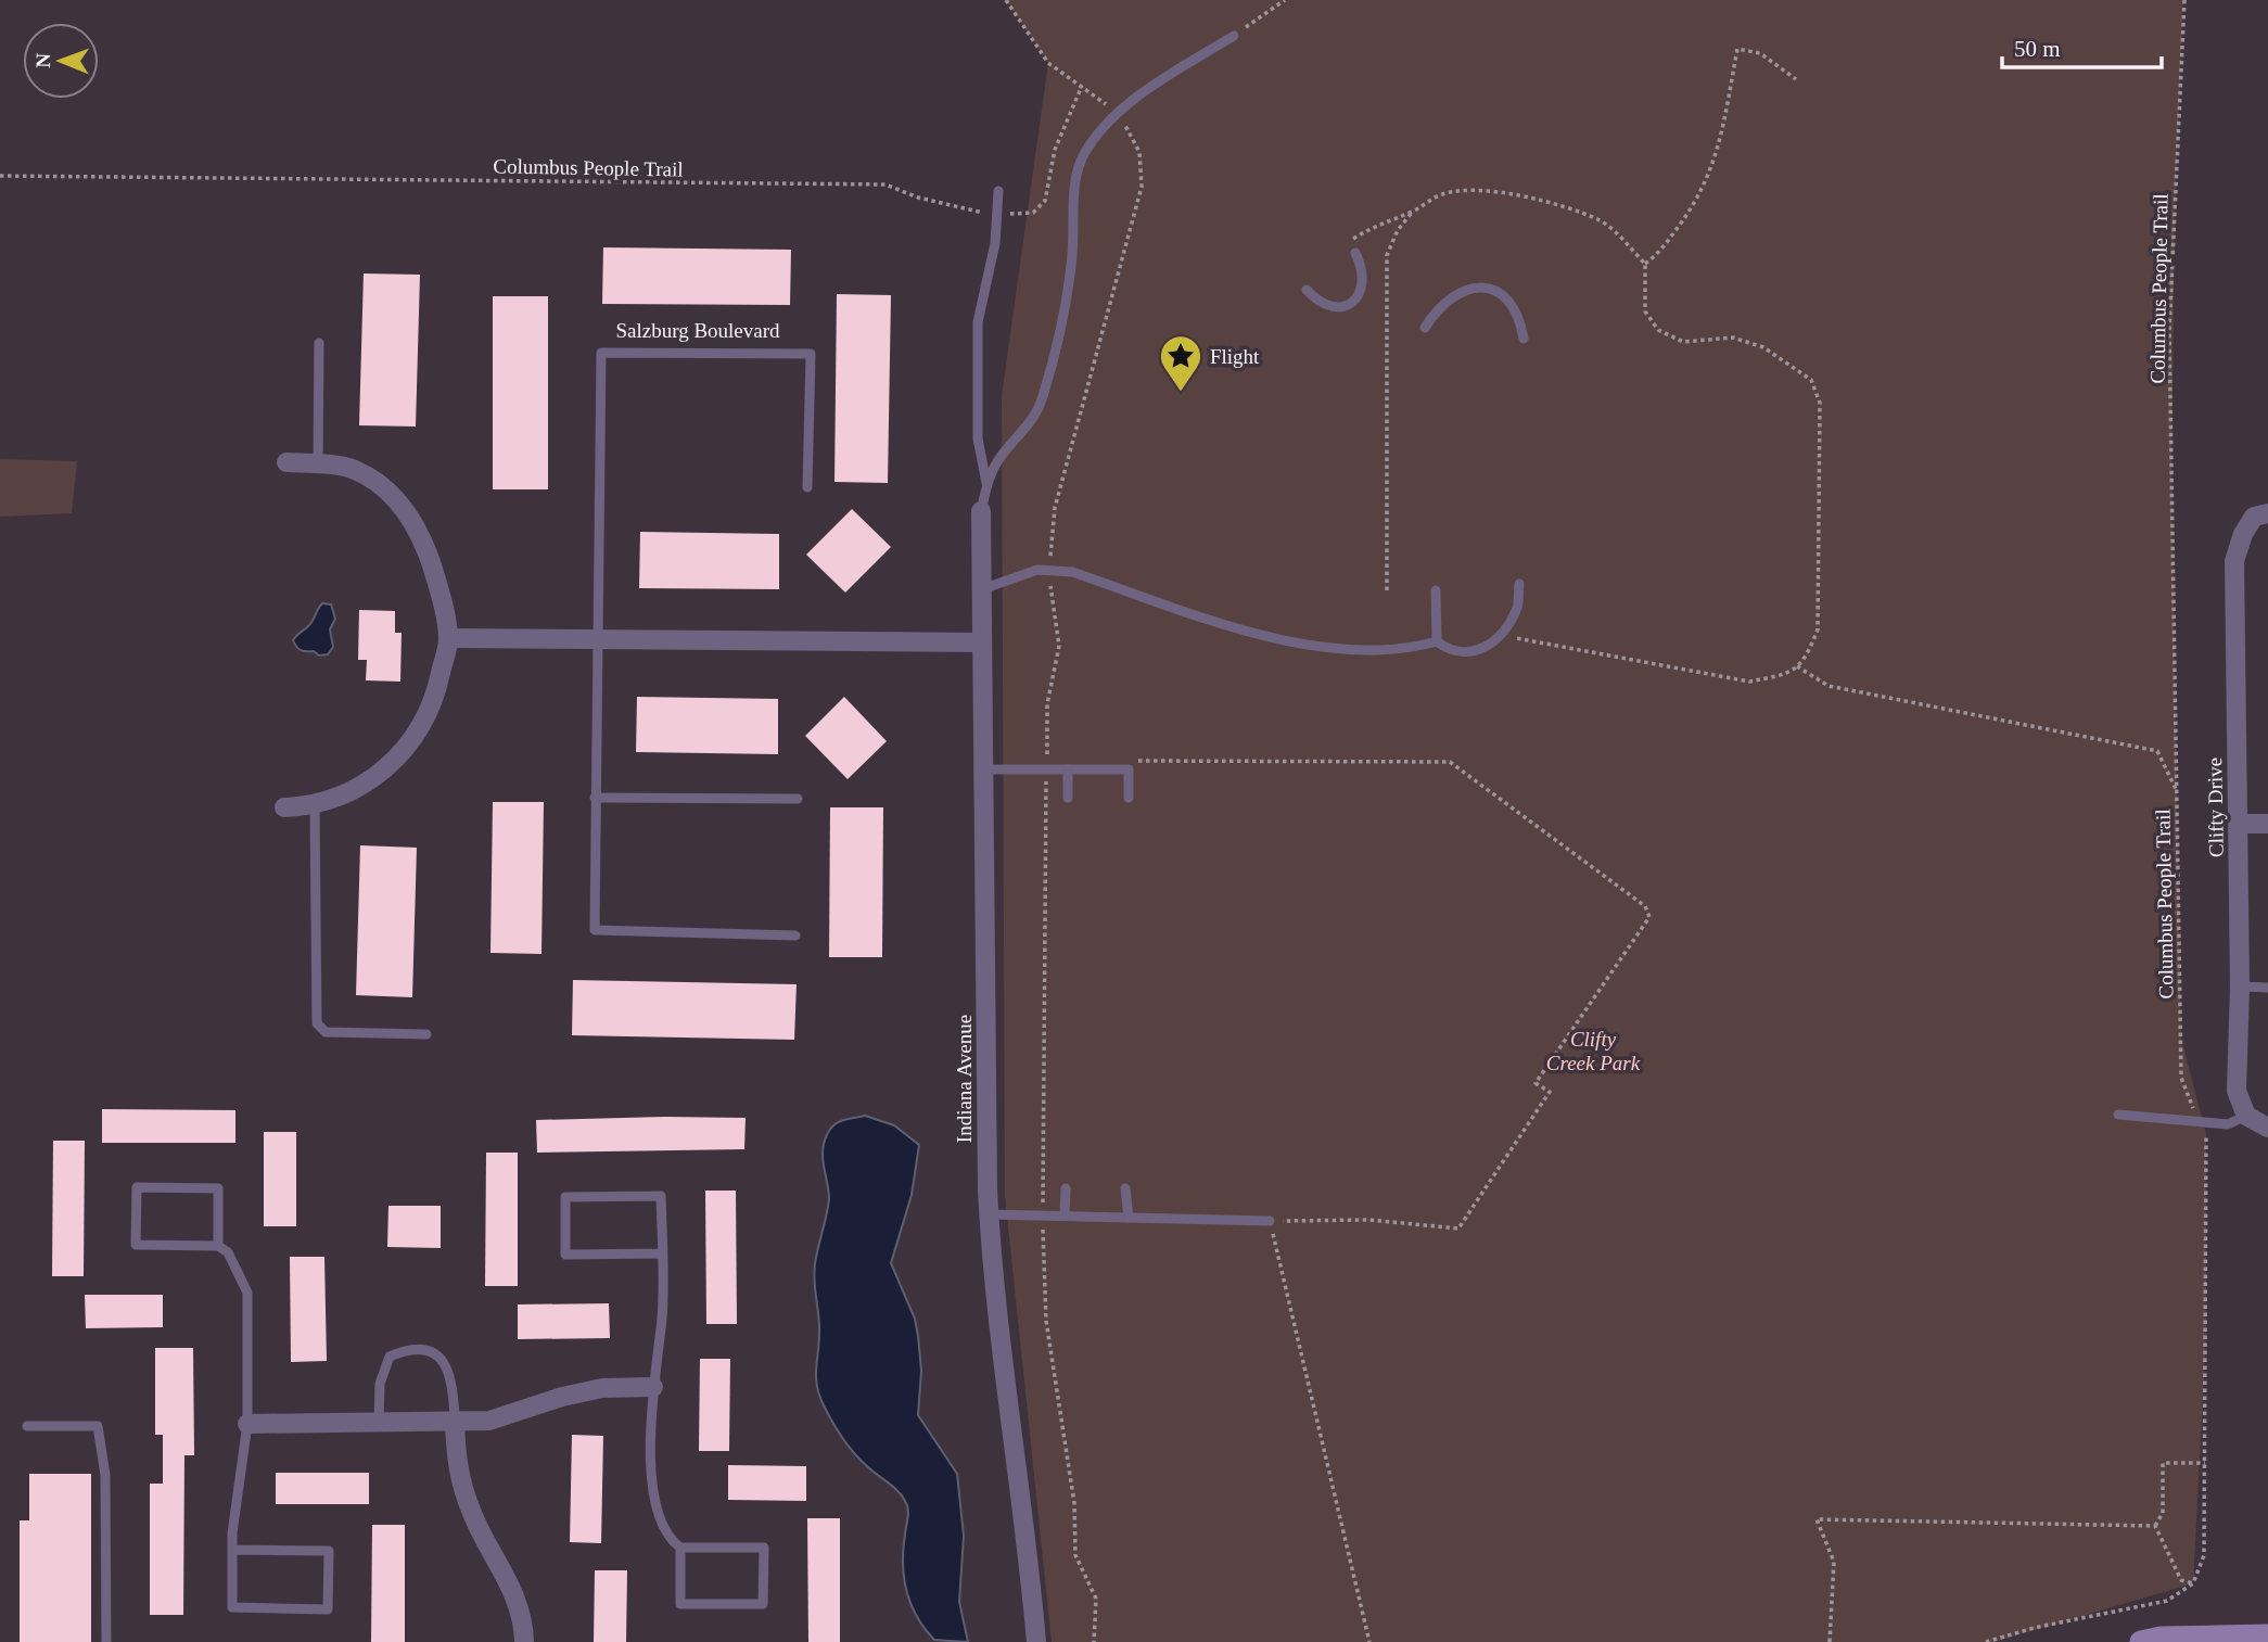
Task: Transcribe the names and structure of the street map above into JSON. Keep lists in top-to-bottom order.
{
  "streets": {
    "street": ["Clifty Drive", "Indiana Avenue"],
    "lane": ["Salzburg Boulevard"],
    "path": ["Columbus People Trail"]
  },
  "parks": ["Clifty Creek Park"],
  "places": {
    "place": ["Flight"]
  },
  "scale_bar": "50 m",
  "north": "left"
}
